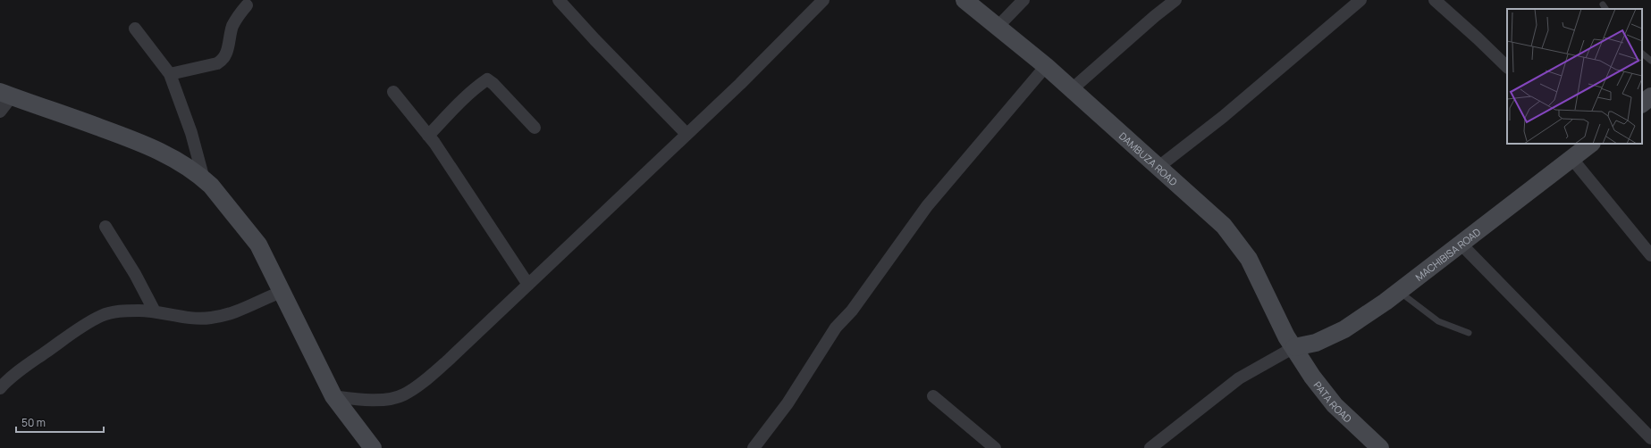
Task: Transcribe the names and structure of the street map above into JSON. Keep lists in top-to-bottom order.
{
  "streets": {
    "street": ["DAMBUZA ROAD", "MACHIBISA ROAD", "PATA ROAD"]
  },
  "crossings": [
    ["DAMBUZA ROAD", "MACHIBISA ROAD"],
    ["DAMBUZA ROAD", "PATA ROAD"],
    ["MACHIBISA ROAD", "PATA ROAD"]
  ],
  "scale_bar": "50 m"
}
